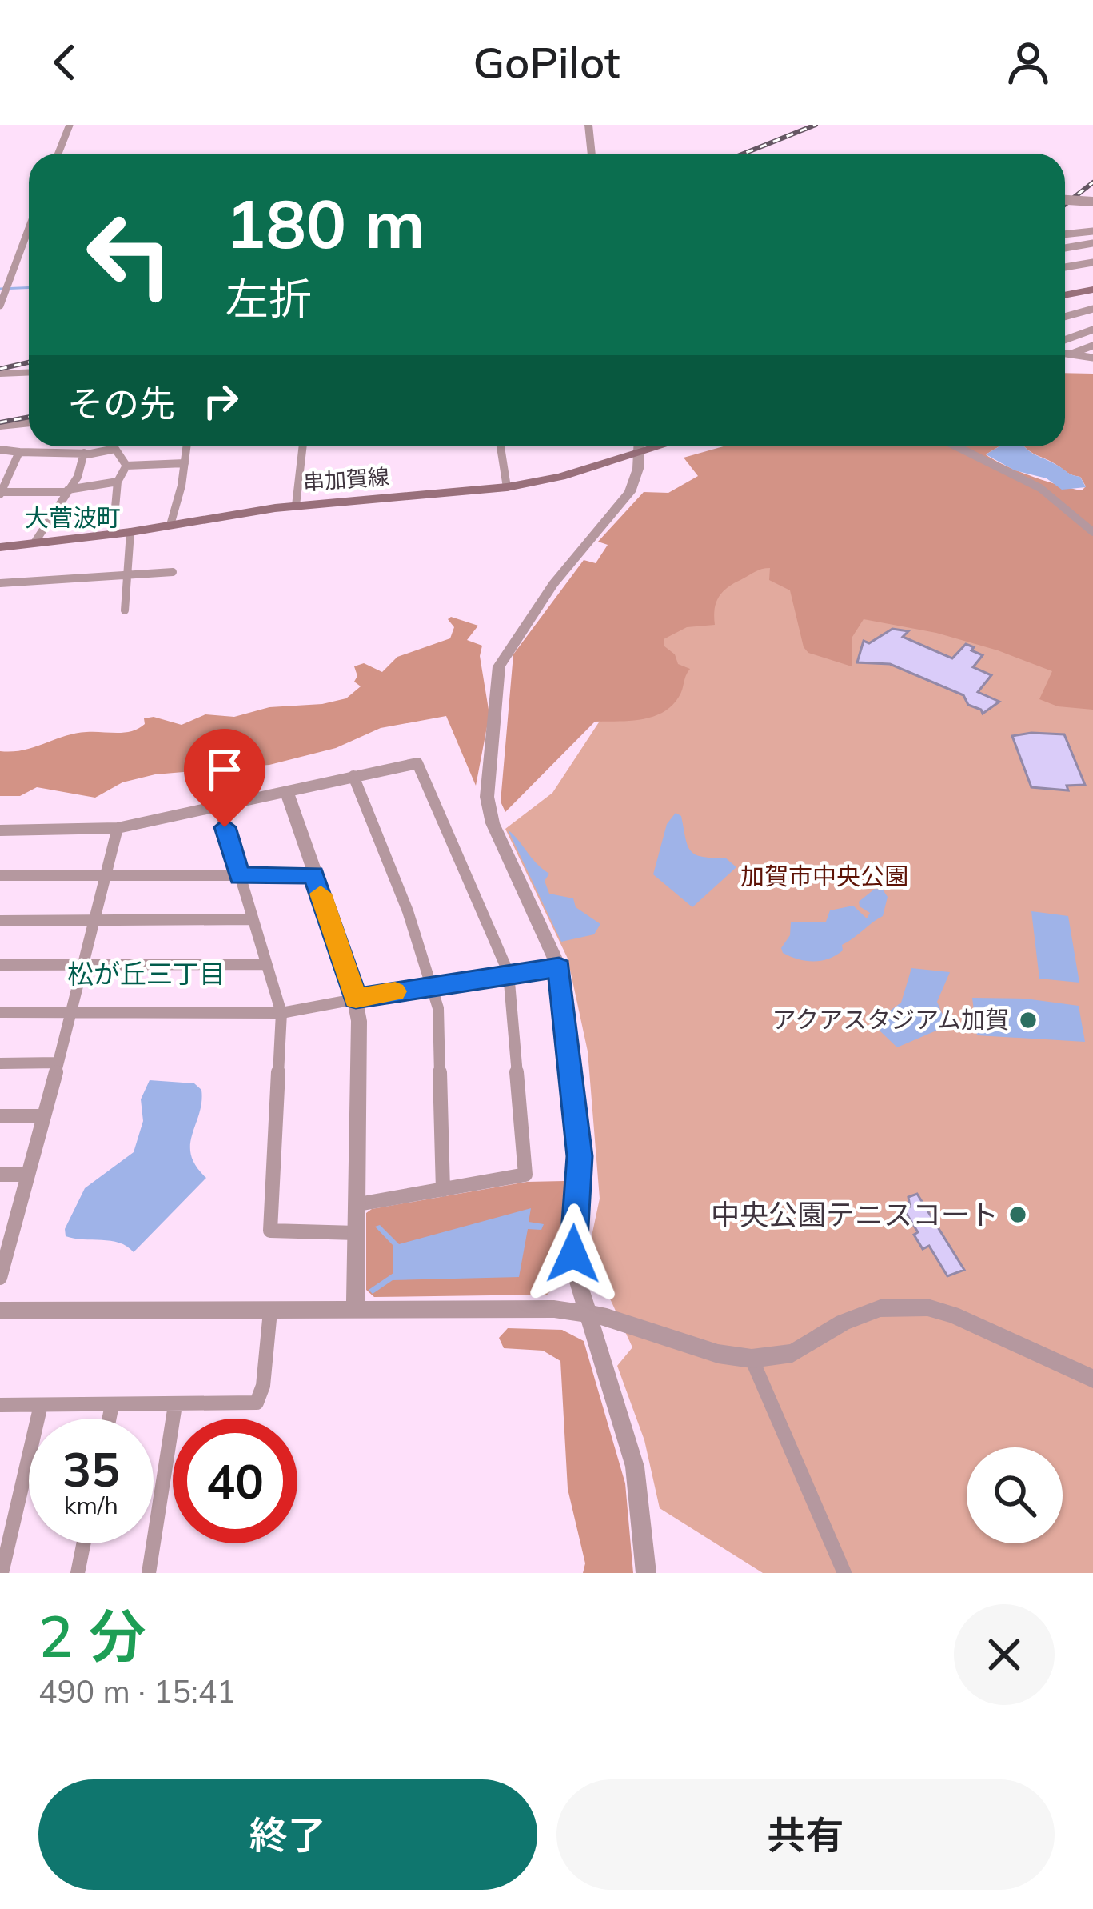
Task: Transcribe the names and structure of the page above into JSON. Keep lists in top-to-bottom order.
{
  "streets": {
    "main road": ["串加賀線"]
  },
  "districts": ["大菅波町", "松が丘三丁目"],
  "parks": ["加賀市中央公園"],
  "places": ["アクアスタジアム加賀", "中央公園テニスコート"],
  "page": {
    "header": "GoPilot",
    "turn": ["180 m", "左折"],
    "then": "その先",
    "speed": "35 km/h",
    "limit": "40",
    "heading": ["2 分", "490 m · 15:41"],
    "buttons": ["終了", "共有"]
  }
}
